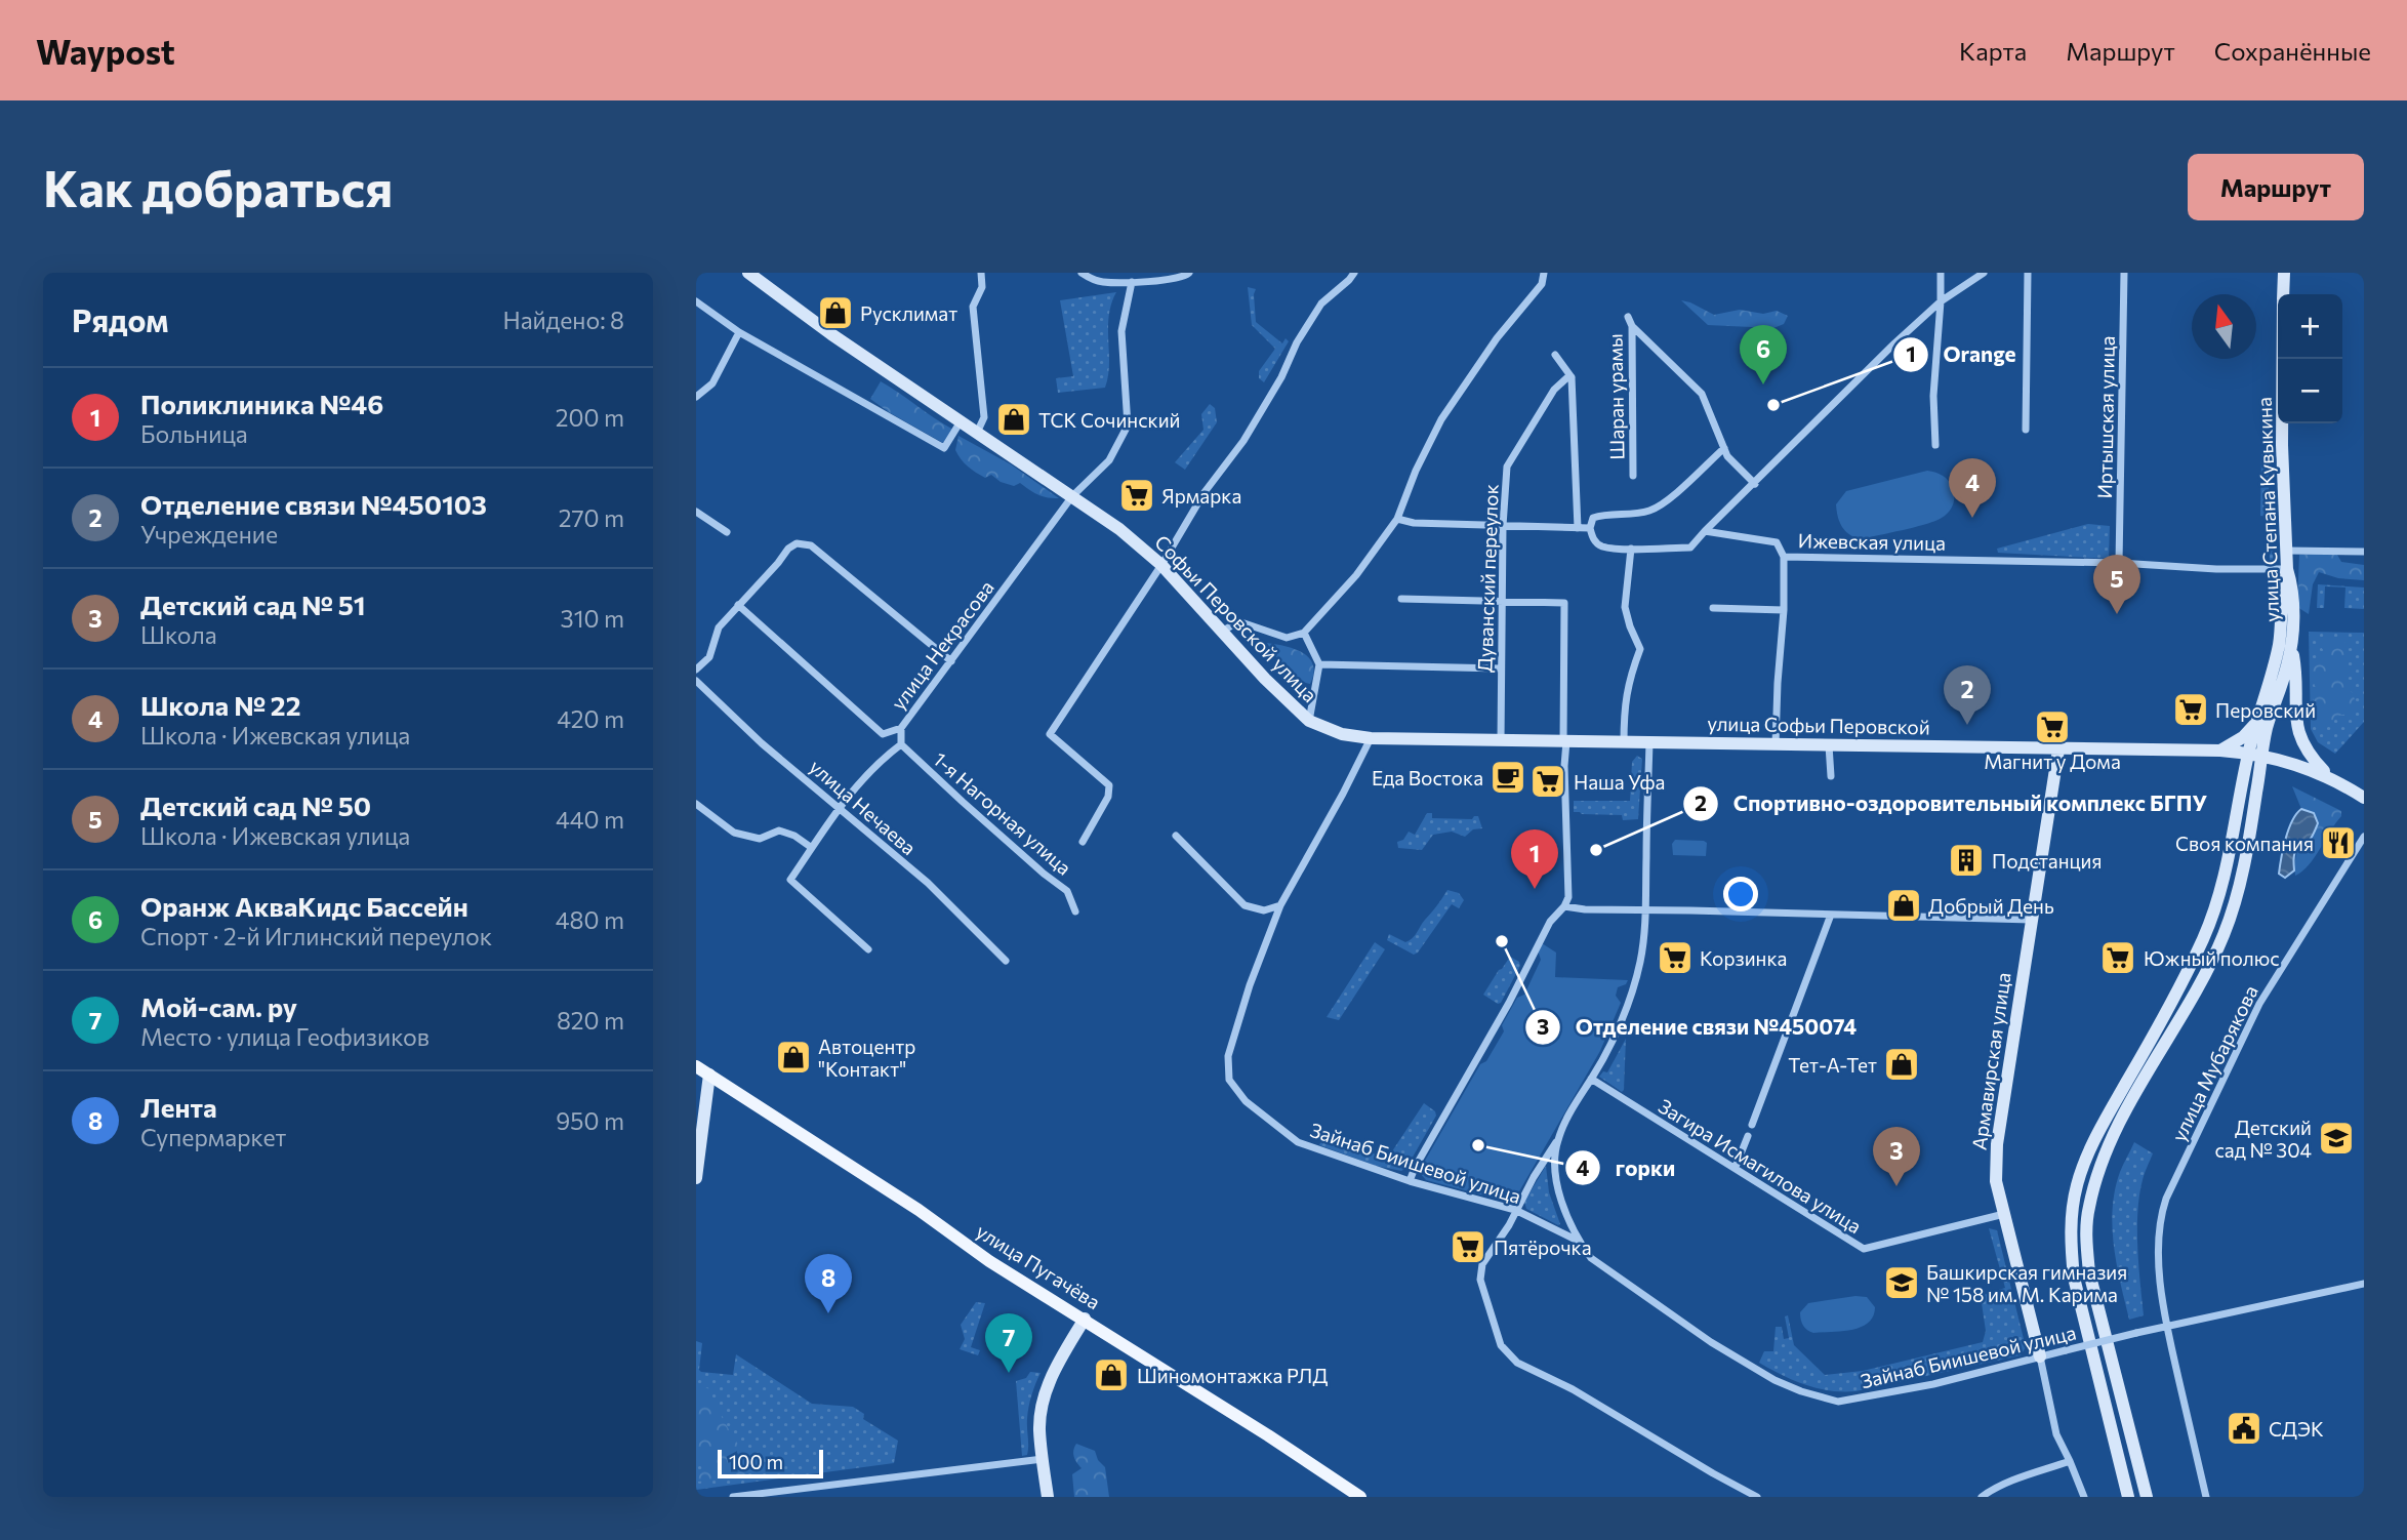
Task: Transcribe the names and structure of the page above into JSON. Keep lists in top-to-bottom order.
{
  "streets": {
    "main road": [
      "улица Степана Кувыкина",
      "Софьи Перовской улица",
      "улица Софьи Перовской",
      "Армавирская улица",
      "улица Пугачёва"
    ],
    "street": [
      "Шаран урамы",
      "Иртышская улица",
      "Ижевская улица",
      "Дуванский переулок",
      "улица Некрасова",
      "улица Нечаева",
      "1-я Нагорная улица",
      "улица Мубарякова",
      "Зайнаб Биишевой улица",
      "Загира Исмагилова улица"
    ]
  },
  "crossings": [
    ["Иртышская улица", "Ижевская улица"],
    ["улица Степана Кувыкина", "Ижевская улица"],
    ["улица Степана Кувыкина", "улица Софьи Перовской"],
    ["Дуванский переулок", "Софьи Перовской улица"],
    ["Софьи Перовской улица", "улица Некрасова"],
    ["Софьи Перовской улица", "улица Софьи Перовской"],
    ["Софьи Перовской улица", "Зайнаб Биишевой улица"],
    ["улица Некрасова", "1-я Нагорная улица"],
    ["улица Софьи Перовской", "Армавирская улица"],
    ["улица Софьи Перовской", "Зайнаб Биишевой улица"],
    ["Армавирская улица", "Зайнаб Биишевой улица"],
    ["Армавирская улица", "Загира Исмагилова улица"],
    ["улица Мубарякова", "Зайнаб Биишевой улица"],
    ["Зайнаб Биишевой улица", "Загира Исмагилова улица"]
  ],
  "places": {
    "shop": [
      "Русклимат",
      "ТСК Сочинский",
      "Добрый День",
      "Автоцентр \"Контакт\"",
      "Тет-А-Тет",
      "Шиномонтажка РЛД"
    ],
    "other": [
      "Orange",
      "Спортивно-оздоровительный комплекс БГПУ",
      "Отделение связи №450074",
      "горки"
    ],
    "supermarket": [
      "Ярмарка",
      "Перовский",
      "Магнит у Дома",
      "Наша Уфа",
      "Корзинка",
      "Южный полюс",
      "Пятёрочка"
    ],
    "cafe": ["Еда Востока"],
    "restaurant": ["Своя компания"],
    "building": ["Подстанция"],
    "school or university": ["Детский сад № 304", "Башкирская гимназия № 158 им. М. Карима"],
    "public building": ["СДЭК"]
  },
  "scale_bar": "100 m",
  "north": "top",
  "page": {
    "header": "Waypost",
    "nav": ["Карта", "Маршрут", "Сохранённые"],
    "buttons": "Маршрут",
    "title": "Как добраться",
    "heading": ["Рядом", "Найдено: 8"],
    "map_buttons": ["+", "−"],
    "pins": [
      "6",
      "4",
      "5",
      "2",
      "1",
      "3",
      "8",
      "7"
    ],
    "list": [
      {
        "mark": "1",
        "name": "Поликлиника №46",
        "note": "Больница",
        "value": "200 m"
      },
      {
        "mark": "2",
        "name": "Отделение связи №450103",
        "note": "Учреждение",
        "value": "270 m"
      },
      {
        "mark": "3",
        "name": "Детский сад № 51",
        "note": "Школа",
        "value": "310 m"
      },
      {
        "mark": "4",
        "name": "Школа № 22",
        "note": "Школа · Ижевская улица",
        "value": "420 m"
      },
      {
        "mark": "5",
        "name": "Детский сад № 50",
        "note": "Школа · Ижевская улица",
        "value": "440 m"
      },
      {
        "mark": "6",
        "name": "Оранж АкваКидс Бассейн",
        "note": "Спорт · 2-й Иглинский переулок",
        "value": "480 m"
      },
      {
        "mark": "7",
        "name": "Мой-сам. ру",
        "note": "Место · улица Геофизиков",
        "value": "820 m"
      },
      {
        "mark": "8",
        "name": "Лента",
        "note": "Супермаркет",
        "value": "950 m"
      }
    ],
    "scale": "100 m"
  }
}
